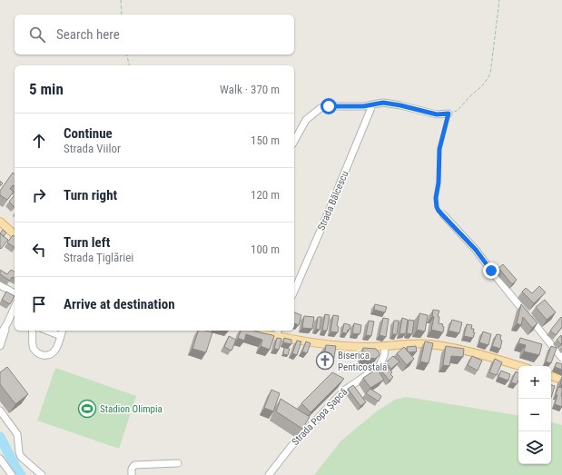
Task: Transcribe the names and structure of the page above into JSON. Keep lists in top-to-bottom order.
{
  "streets": {
    "street": ["Strada Bălcescu", "Strada Popa Șapcă"]
  },
  "places": {
    "church": ["Biserica Penticostală"],
    "sports": ["Stadion Olimpia"]
  },
  "page": {
    "search": "Search here",
    "heading": ["5 min", "Walk · 370 m"],
    "list": [
      ["Continue", "Strada Viilor", "150 m"],
      ["Turn right", "120 m"],
      ["Turn left", "Strada Țiglăriei", "100 m"],
      "Arrive at destination"
    ],
    "map_buttons": ["+", "−"]
  }
}
